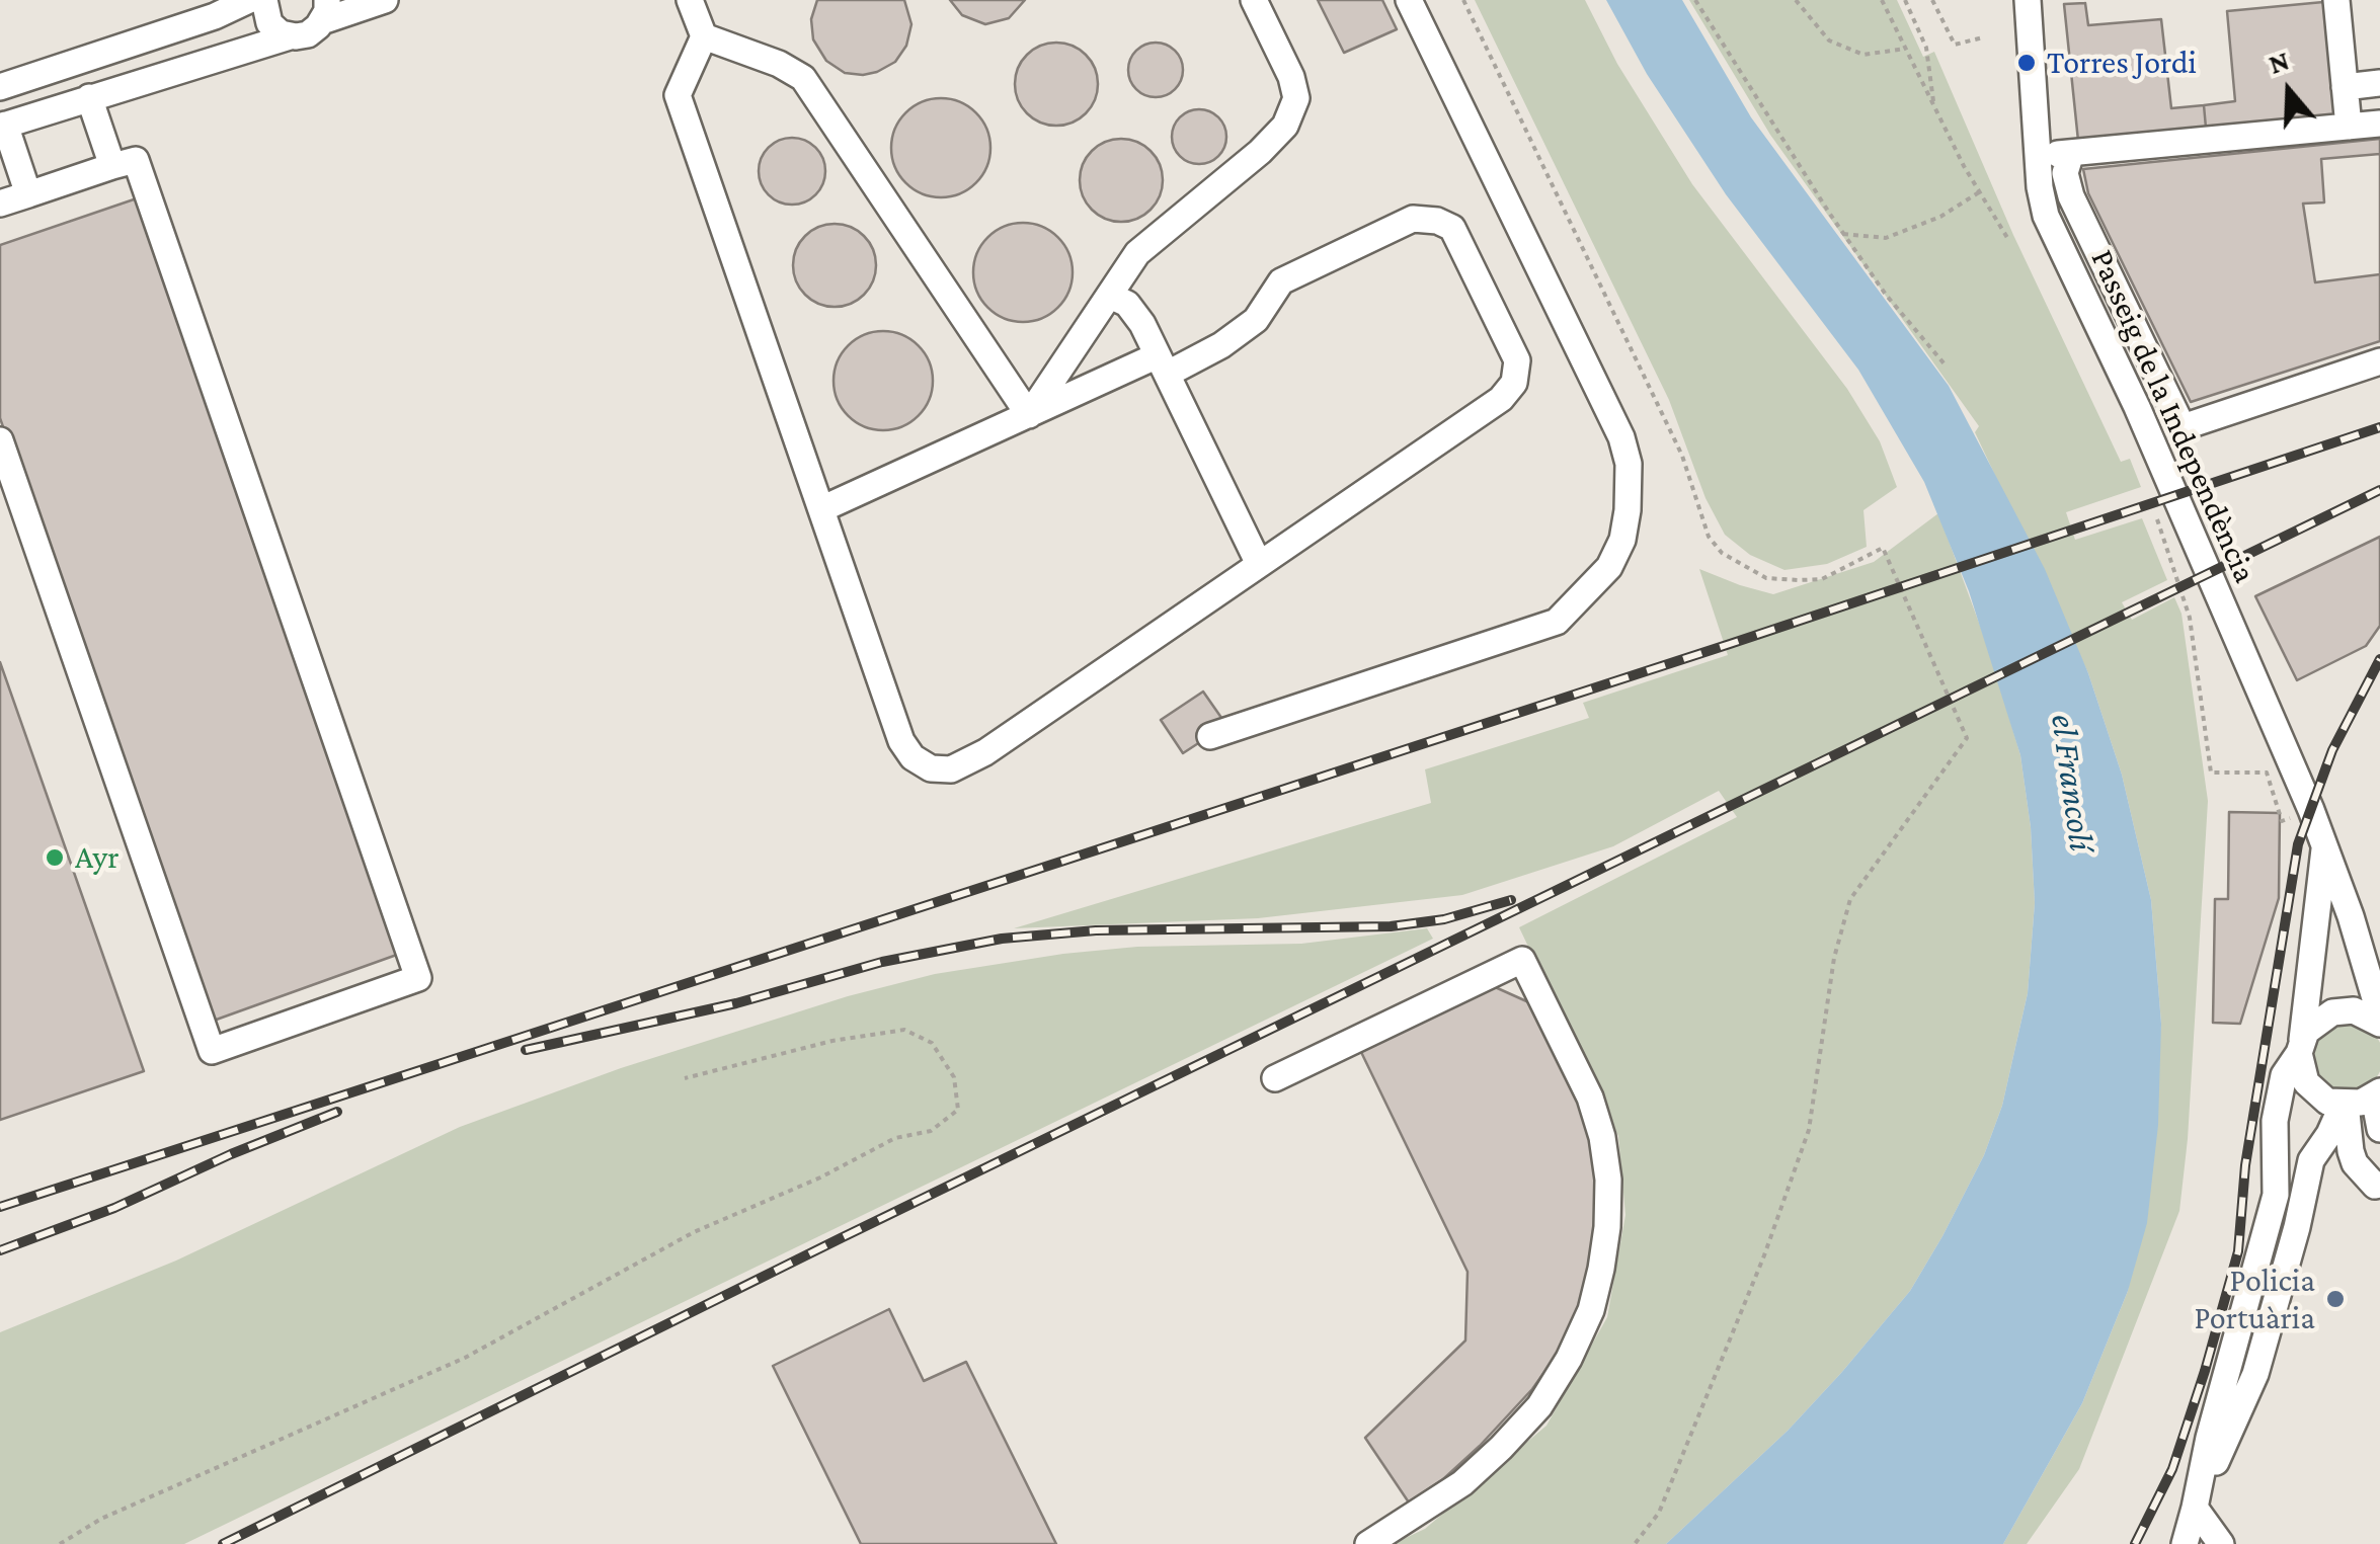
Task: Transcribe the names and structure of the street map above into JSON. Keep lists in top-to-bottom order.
{
  "streets": {
    "street": ["Passeig de la Independència"]
  },
  "water": ["el Francolí"],
  "places": ["Torres Jordi", "Ayr", "Policia Portuària"],
  "north": "top"
}
